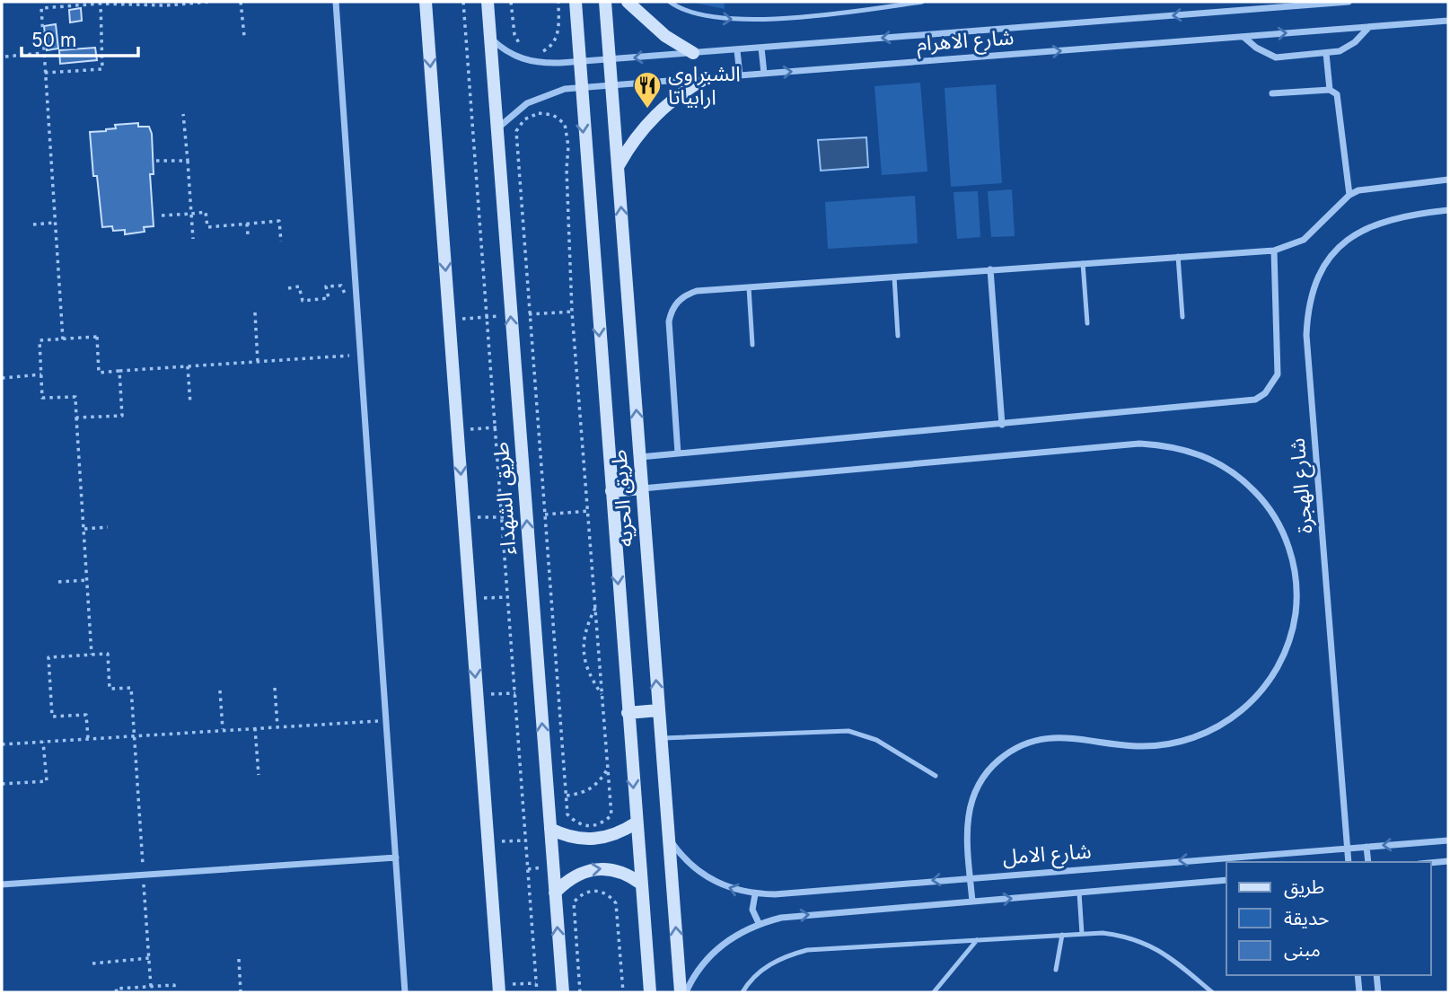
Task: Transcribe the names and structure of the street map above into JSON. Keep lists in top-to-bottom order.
{
  "streets": {
    "street": [
      "شارع الاهرام",
      "شارع الهجرة",
      "طريق الشهداء",
      "طريق الحريه",
      "شارع الامل"
    ]
  },
  "crossings": [
    ["شارع الاهرام", "طريق الشهداء"],
    ["شارع الاهرام", "طريق الحريه"],
    ["شارع الهجرة", "شارع الامل"],
    ["طريق الحريه", "شارع الامل"]
  ],
  "places": {
    "restaurant": ["الشبراوى ارابياتا"]
  },
  "legend": ["طريق", "حديقة", "مبنى"],
  "scale_bar": "50 m"
}
